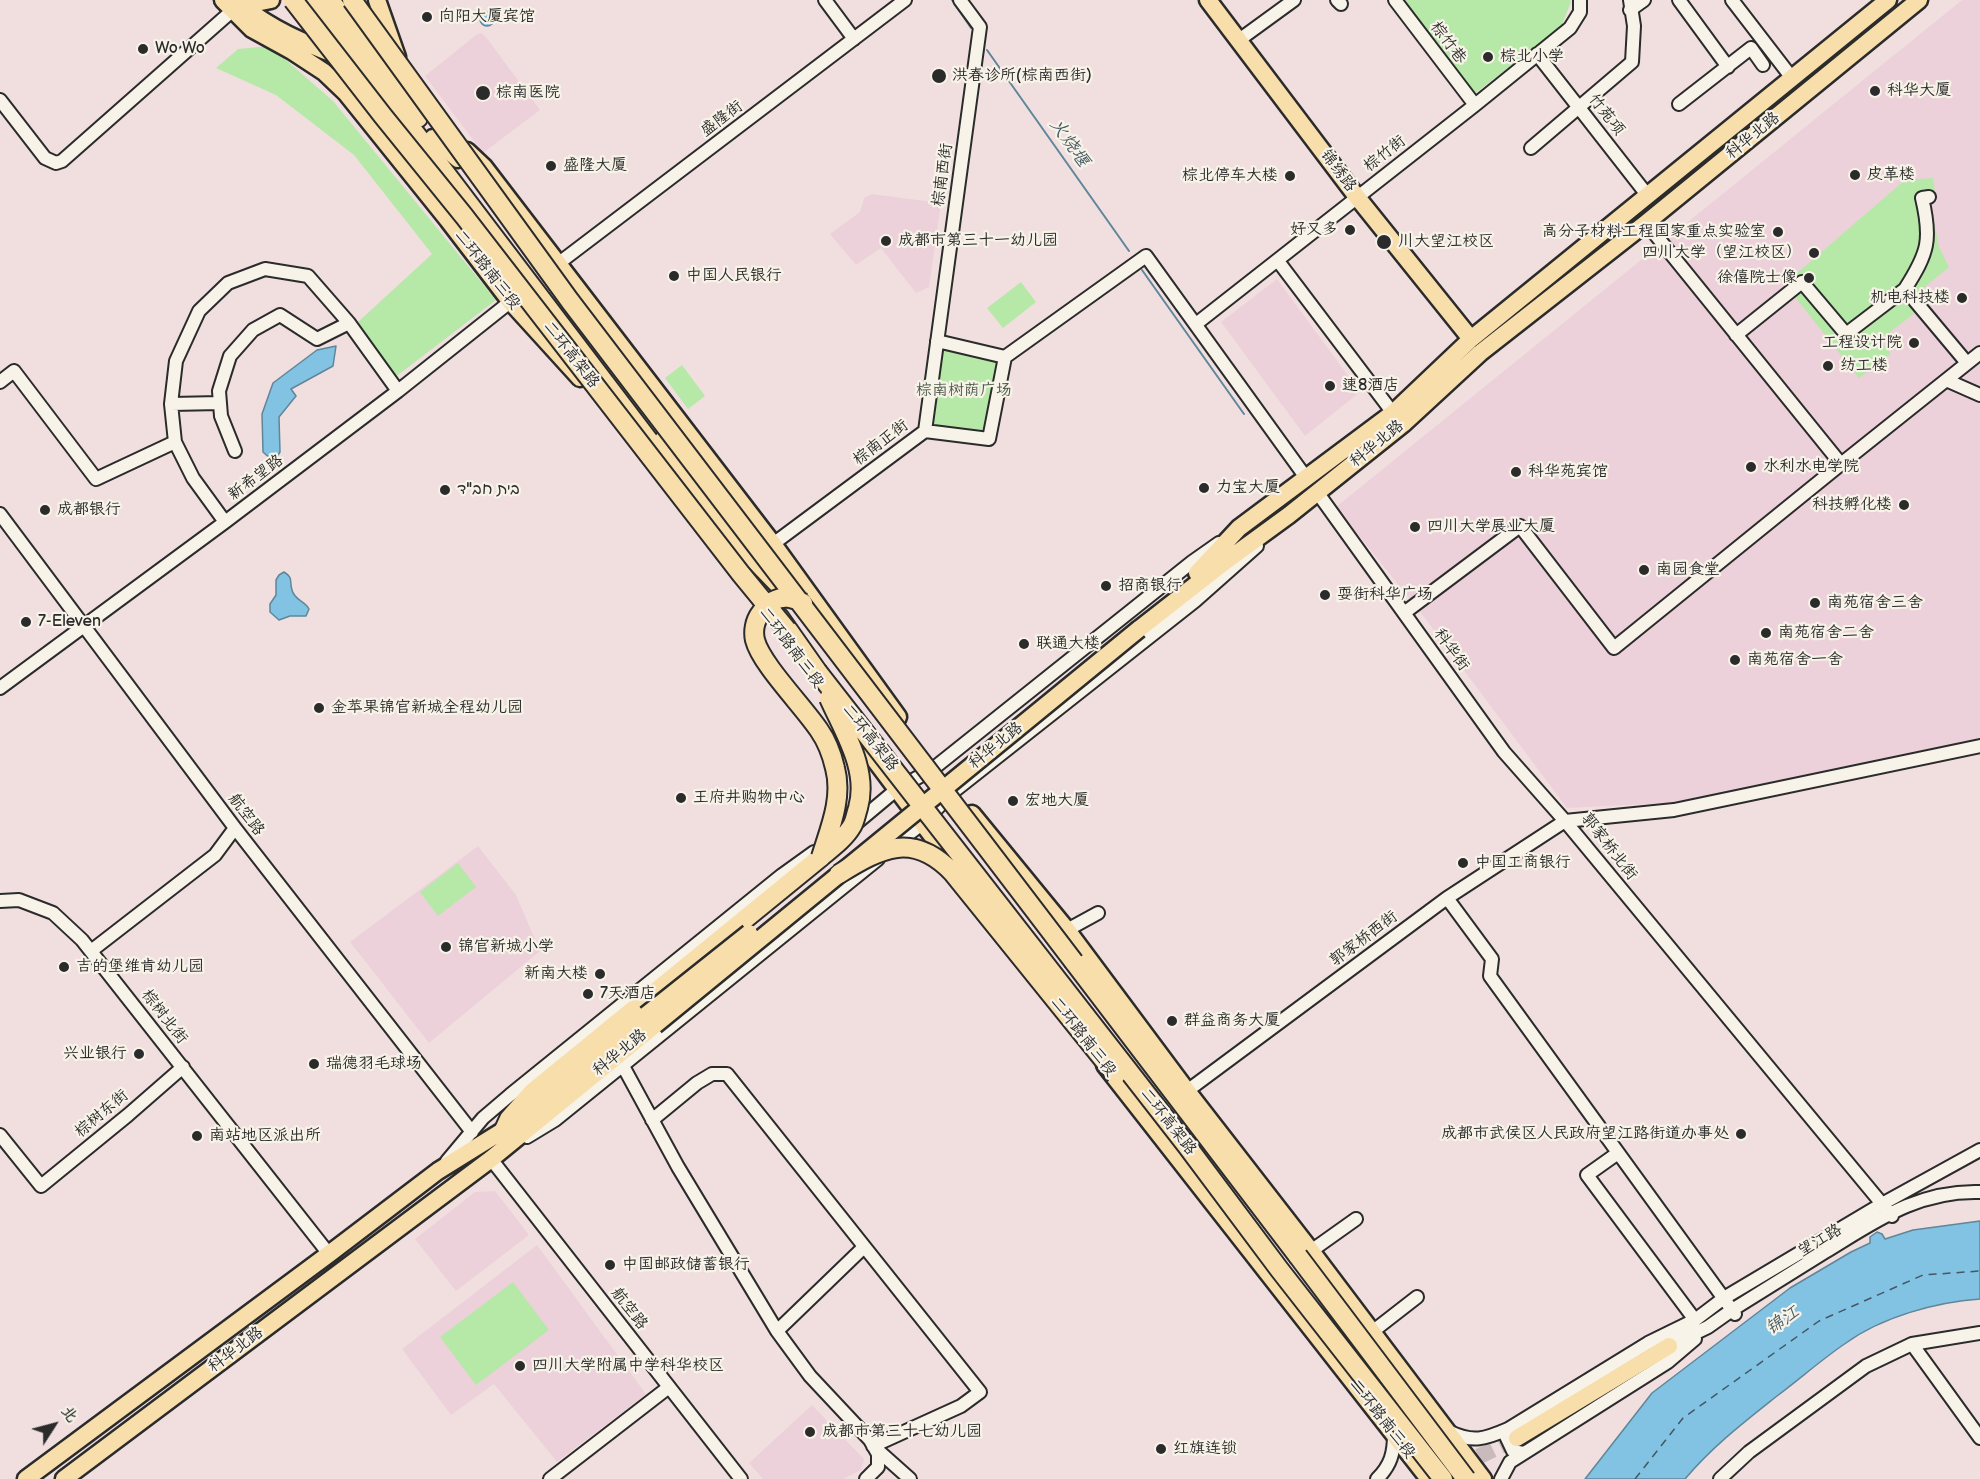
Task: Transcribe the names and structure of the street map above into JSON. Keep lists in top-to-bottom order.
{
  "streets": {
    "highway": ["二环高架路"],
    "main road": [
      "科华北路",
      "锦绣路",
      "二环路南三段",
      "望江路"
    ],
    "street": [
      "棕竹巷",
      "竹苑项",
      "盛隆街",
      "棕竹街",
      "棕南西街",
      "棕南正街",
      "新希望路",
      "科华街",
      "航空路",
      "郭家桥北街",
      "郭家桥西街",
      "棕树北街",
      "棕树东街"
    ]
  },
  "crossings": [
    ["棕竹巷", "棕竹街"],
    ["竹苑项", "科华北路"],
    ["竹苑项", "棕竹街"],
    ["科华北路", "锦绣路"],
    ["科华北路", "科华街"],
    ["科华北路", "航空路"],
    ["科华北路", "棕树北街"],
    ["棕竹街", "锦绣路"],
    ["棕竹街", "科华街"],
    ["棕南西街", "棕南正街"],
    ["二环路南三段", "新希望路"],
    ["棕南正街", "科华街"],
    ["新希望路", "航空路"],
    ["科华街", "郭家桥北街"],
    ["科华街", "郭家桥西街"],
    ["郭家桥北街", "郭家桥西街"],
    ["郭家桥北街", "望江路"],
    ["棕树北街", "棕树东街"]
  ],
  "water": ["火烧堰", "锦江"],
  "parks": ["棕南树荫广场"],
  "places": [
    "向阳大厦宾馆",
    "Wo Wo",
    "棕北小学",
    "洪春诊所(棕南西街)",
    "科华大厦",
    "棕南医院",
    "盛隆大厦",
    "皮革楼",
    "棕北停车大楼",
    "好又多",
    "高分子材料工程国家重点实验室",
    "成都市第三十一幼儿园",
    "川大望江校区",
    "四川大学（望江校区）",
    "中国人民银行",
    "徐僖院士像",
    "机电科技楼",
    "工程设计院",
    "纺工楼",
    "速8酒店",
    "水利水电学院",
    "科华苑宾馆",
    "力宝大厦",
    "בית חב\"ד",
    "科技孵化楼",
    "成都银行",
    "四川大学展业大厦",
    "南园食堂",
    "招商银行",
    "耍街科华广场",
    "南苑宿舍三舍",
    "7-Eleven",
    "南苑宿舍二舍",
    "联通大楼",
    "南苑宿舍一舍",
    "金苹果锦官新城全程幼儿园",
    "王府井购物中心",
    "宏地大厦",
    "中国工商银行",
    "锦官新城小学",
    "吉的堡维肯幼儿园",
    "新南大楼",
    "7天酒店",
    "群益商务大厦",
    "兴业银行",
    "瑞德羽毛球场",
    "成都市武侯区人民政府望江路街道办事处",
    "南站地区派出所",
    "中国邮政储蓄银行",
    "四川大学附属中学科华校区",
    "成都市第三十七幼儿园",
    "红旗连锁"
  ],
  "north": "top right"
}
